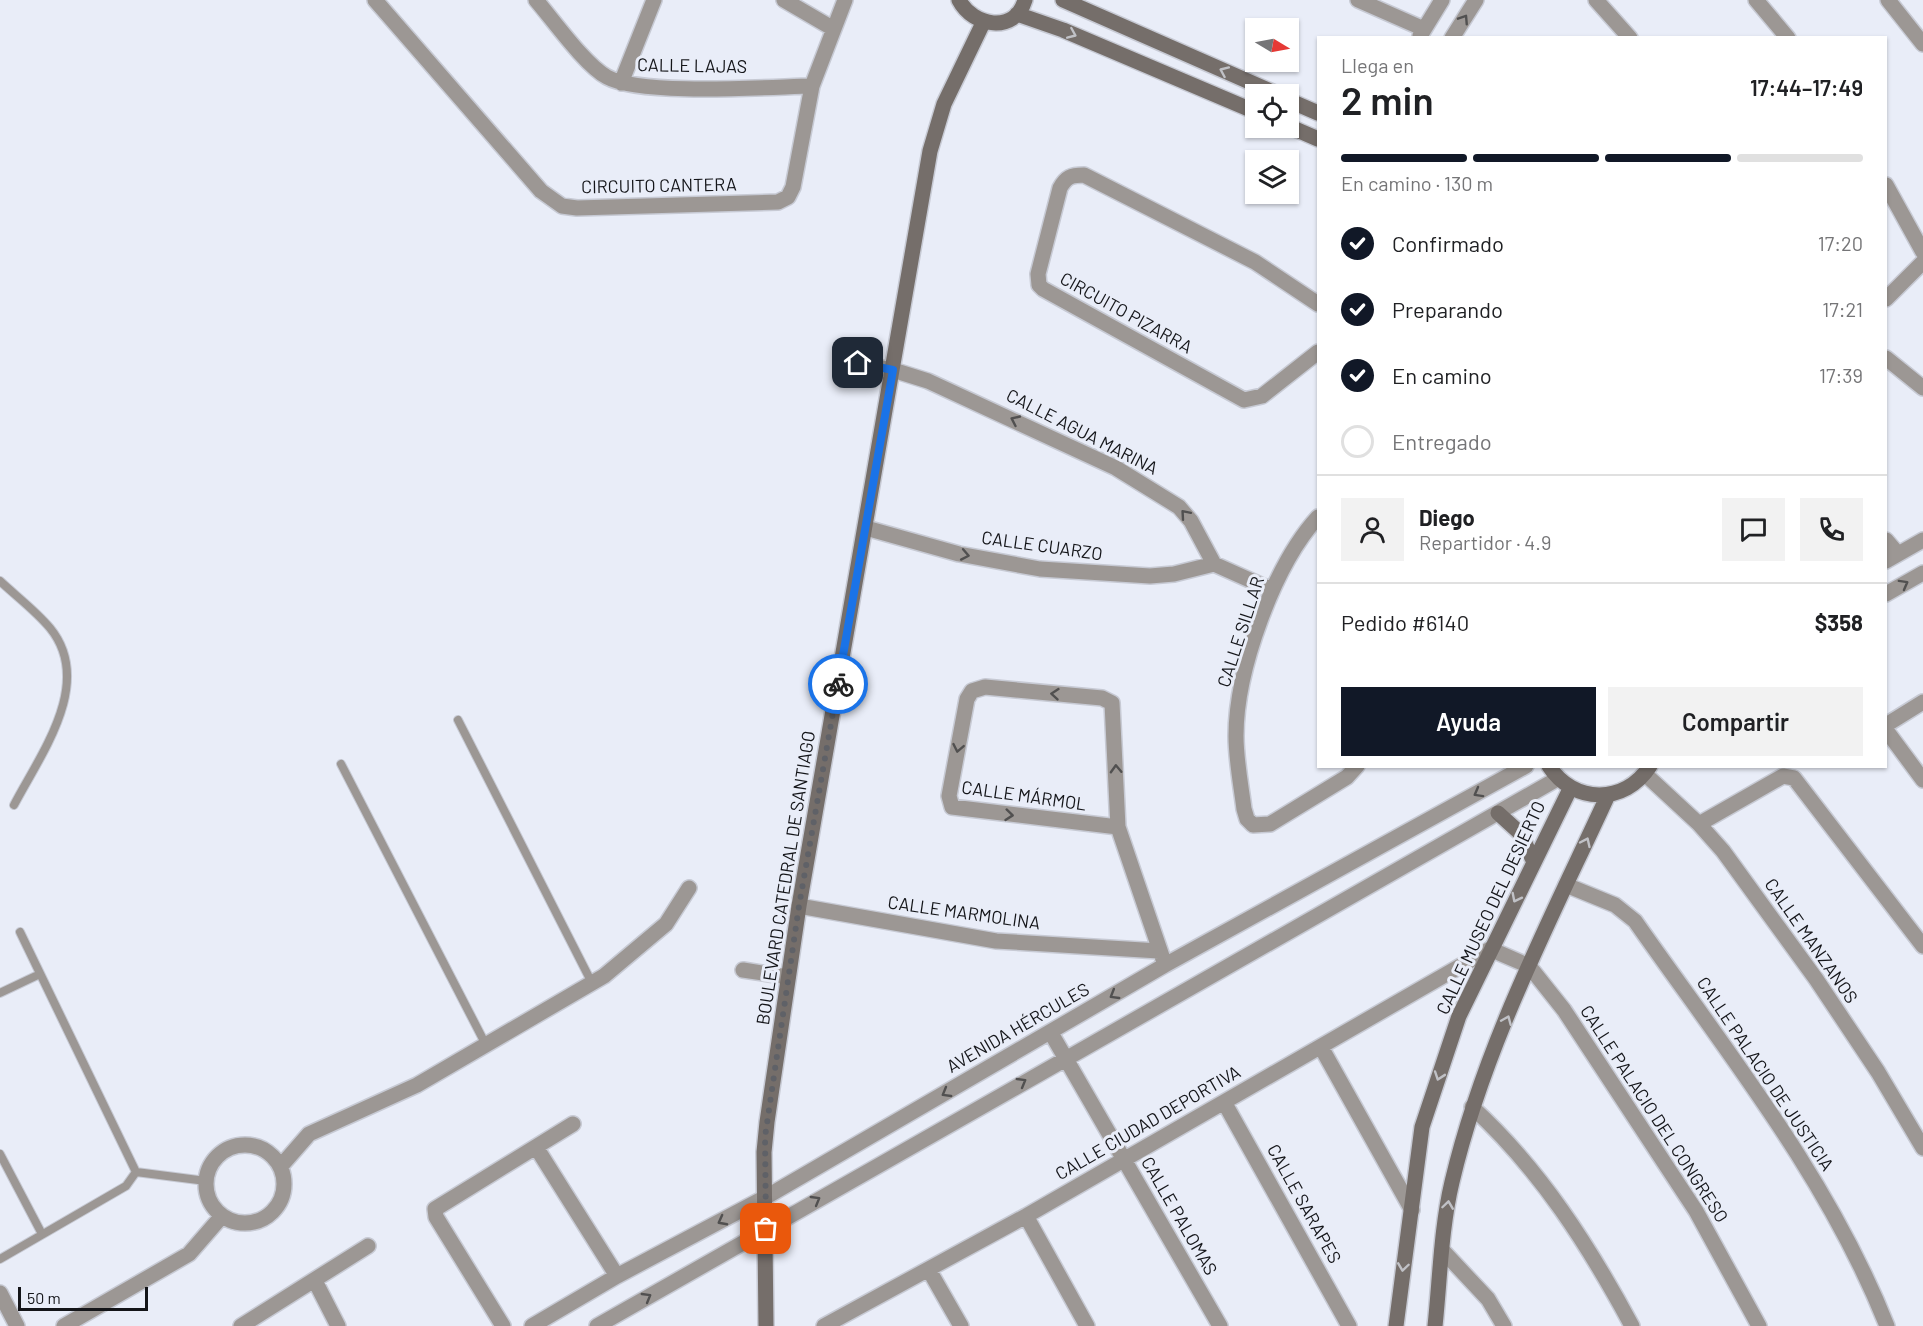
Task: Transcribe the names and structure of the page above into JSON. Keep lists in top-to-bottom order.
{
  "streets": {
    "street": [
      "CALLE LAJAS",
      "CIRCUITO CANTERA",
      "CIRCUITO PIZARRA",
      "CALLE AGUA MARINA",
      "CALLE CUARZO",
      "CALLE SILLAR",
      "CALLE MÁRMOL",
      "BOULEVARD CATEDRAL DE SANTIAGO",
      "CALLE MUSEO DEL DESIERTO",
      "CALLE MARMOLINA",
      "CALLE MANZANOS",
      "AVENIDA HÉRCULES",
      "CALLE PALACIO DE JUSTICIA",
      "CALLE PALACIO DEL CONGRESO",
      "CALLE CIUDAD DEPORTIVA",
      "CALLE SARAPES",
      "CALLE PALOMAS"
    ]
  },
  "crossings": [
    ["CALLE LAJAS", "CIRCUITO CANTERA"],
    ["CALLE AGUA MARINA", "CALLE CUARZO"],
    ["CALLE AGUA MARINA", "BOULEVARD CATEDRAL DE SANTIAGO"],
    ["CALLE CUARZO", "BOULEVARD CATEDRAL DE SANTIAGO"],
    ["CALLE MÁRMOL", "CALLE MARMOLINA"],
    ["CALLE MÁRMOL", "AVENIDA HÉRCULES"],
    ["BOULEVARD CATEDRAL DE SANTIAGO", "CALLE MARMOLINA"],
    ["BOULEVARD CATEDRAL DE SANTIAGO", "AVENIDA HÉRCULES"],
    ["CALLE MUSEO DEL DESIERTO", "CALLE PALACIO DEL CONGRESO"],
    ["CALLE MUSEO DEL DESIERTO", "CALLE CIUDAD DEPORTIVA"],
    ["CALLE MARMOLINA", "AVENIDA HÉRCULES"],
    ["AVENIDA HÉRCULES", "CALLE PALOMAS"],
    ["CALLE PALACIO DEL CONGRESO", "CALLE CIUDAD DEPORTIVA"],
    ["CALLE CIUDAD DEPORTIVA", "CALLE SARAPES"],
    ["CALLE CIUDAD DEPORTIVA", "CALLE PALOMAS"]
  ],
  "one_way": ["CALLE AGUA MARINA", "CALLE CUARZO"],
  "scale_bar": "50 m",
  "north": "right",
  "page": {
    "heading": ["2 min", "Llega en", "17:44–17:49"],
    "panel": [
      "Diego",
      "Repartidor · 4.9",
      "Pedido #6140",
      "$358"
    ],
    "bar": "En camino · 130 m",
    "list": [
      ["Confirmado", "17:20"],
      ["Preparando", "17:21"],
      ["En camino", "17:39"],
      "Entregado"
    ],
    "buttons": ["Ayuda", "Compartir"],
    "scale": "50 m"
  }
}
